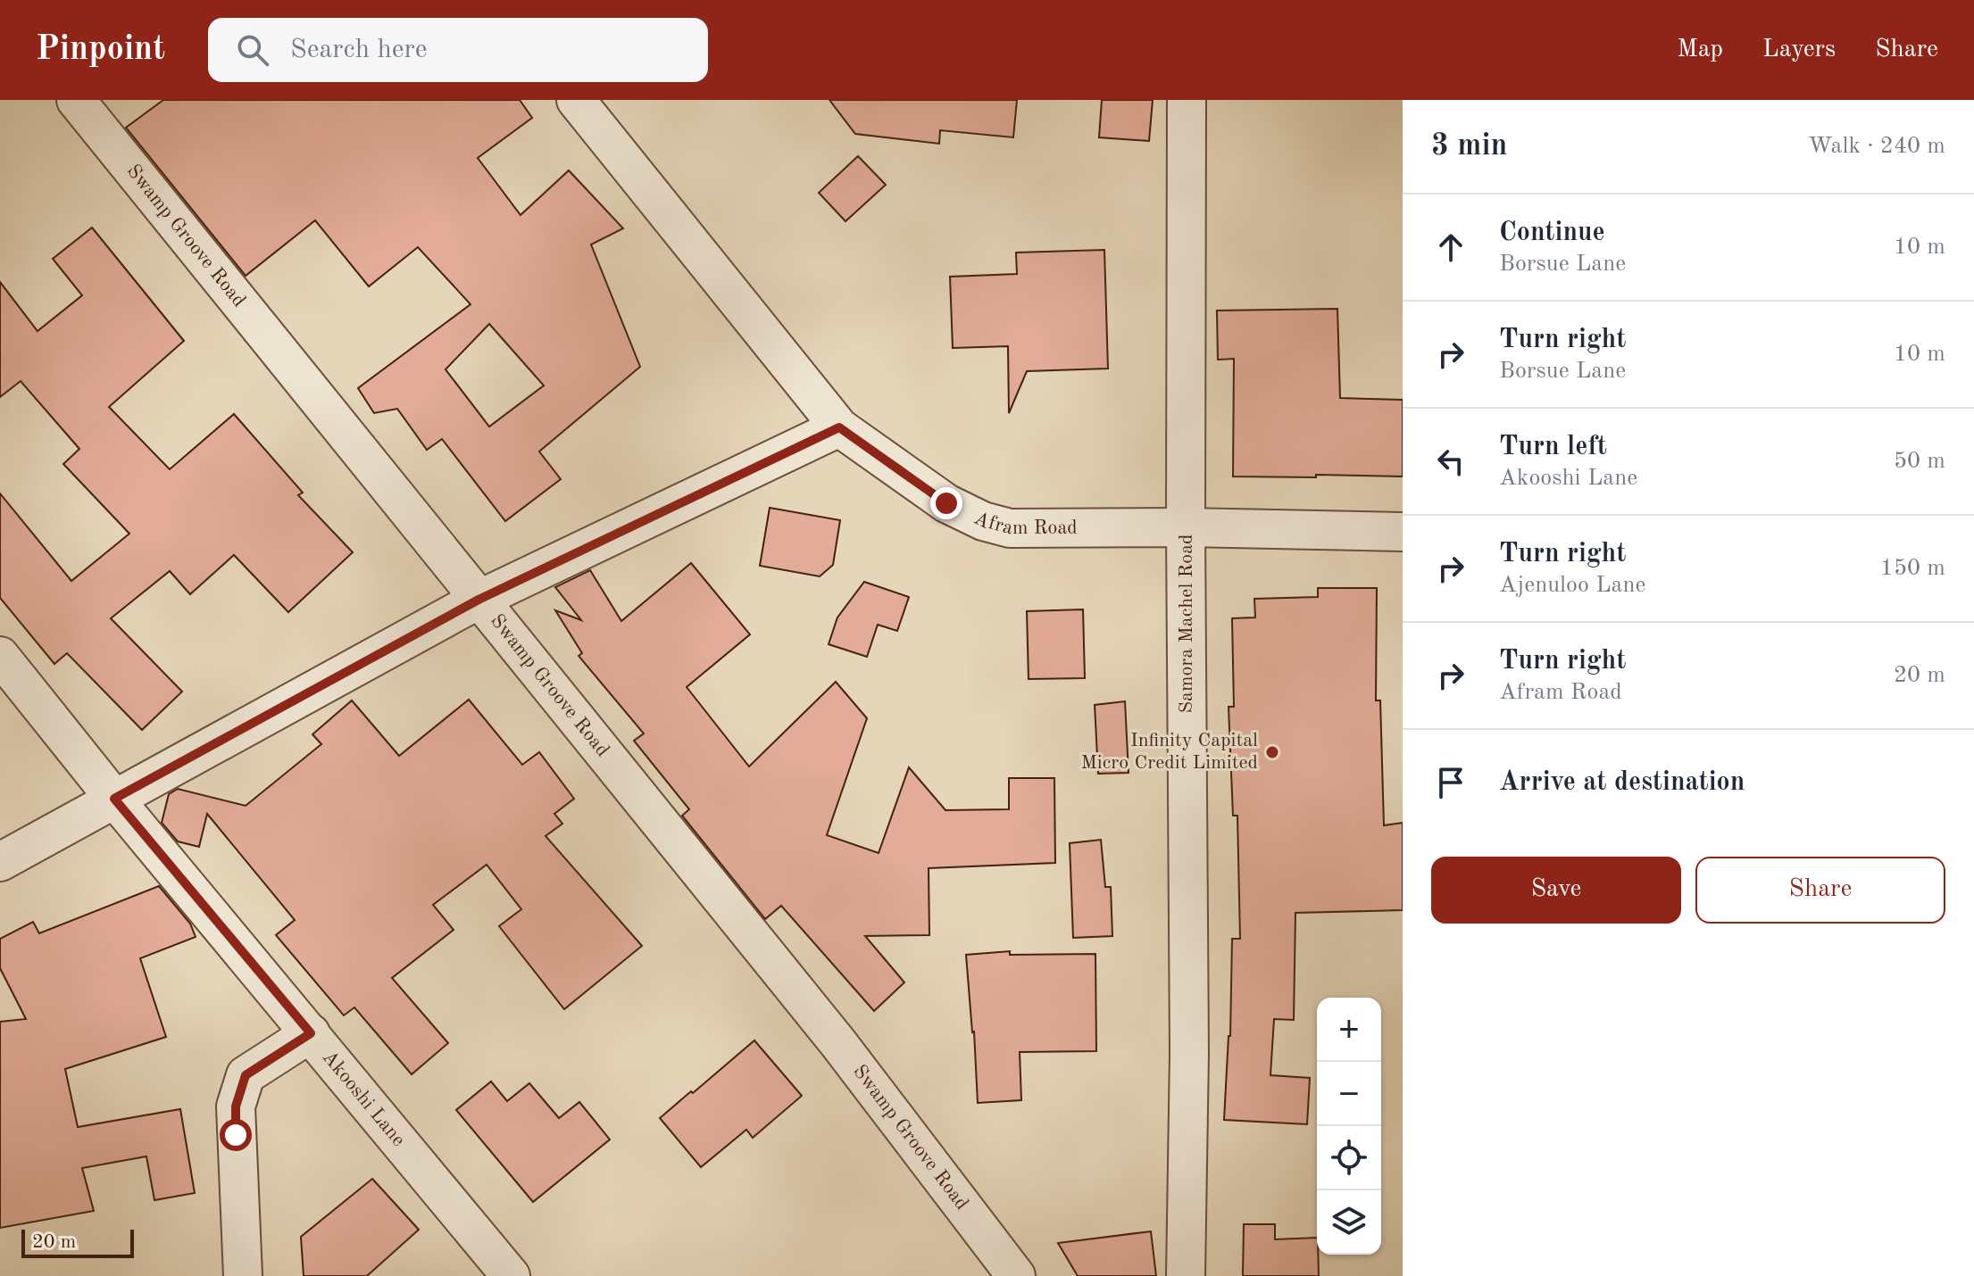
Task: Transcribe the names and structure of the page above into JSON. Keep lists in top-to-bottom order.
{
  "streets": {
    "street": [
      "Swamp Groove Road",
      "Afram Road",
      "Samora Machel Road",
      "Akooshi Lane"
    ]
  },
  "crossings": [
    ["Afram Road", "Samora Machel Road"]
  ],
  "places": ["Infinity Capital Micro Credit Limited"],
  "scale_bar": "20 m",
  "page": {
    "header": "Pinpoint",
    "search": "Search here",
    "nav": ["Map", "Layers", "Share"],
    "heading": ["3 min", "Walk · 240 m"],
    "list": [
      ["Continue", "Borsue Lane", "10 m"],
      ["Turn right", "Borsue Lane", "10 m"],
      ["Turn left", "Akooshi Lane", "50 m"],
      ["Turn right", "Ajenuloo Lane", "150 m"],
      ["Turn right", "Afram Road", "20 m"],
      "Arrive at destination"
    ],
    "buttons": ["Save", "Share"],
    "map_buttons": ["+", "−"],
    "scale": "20 m"
  }
}
